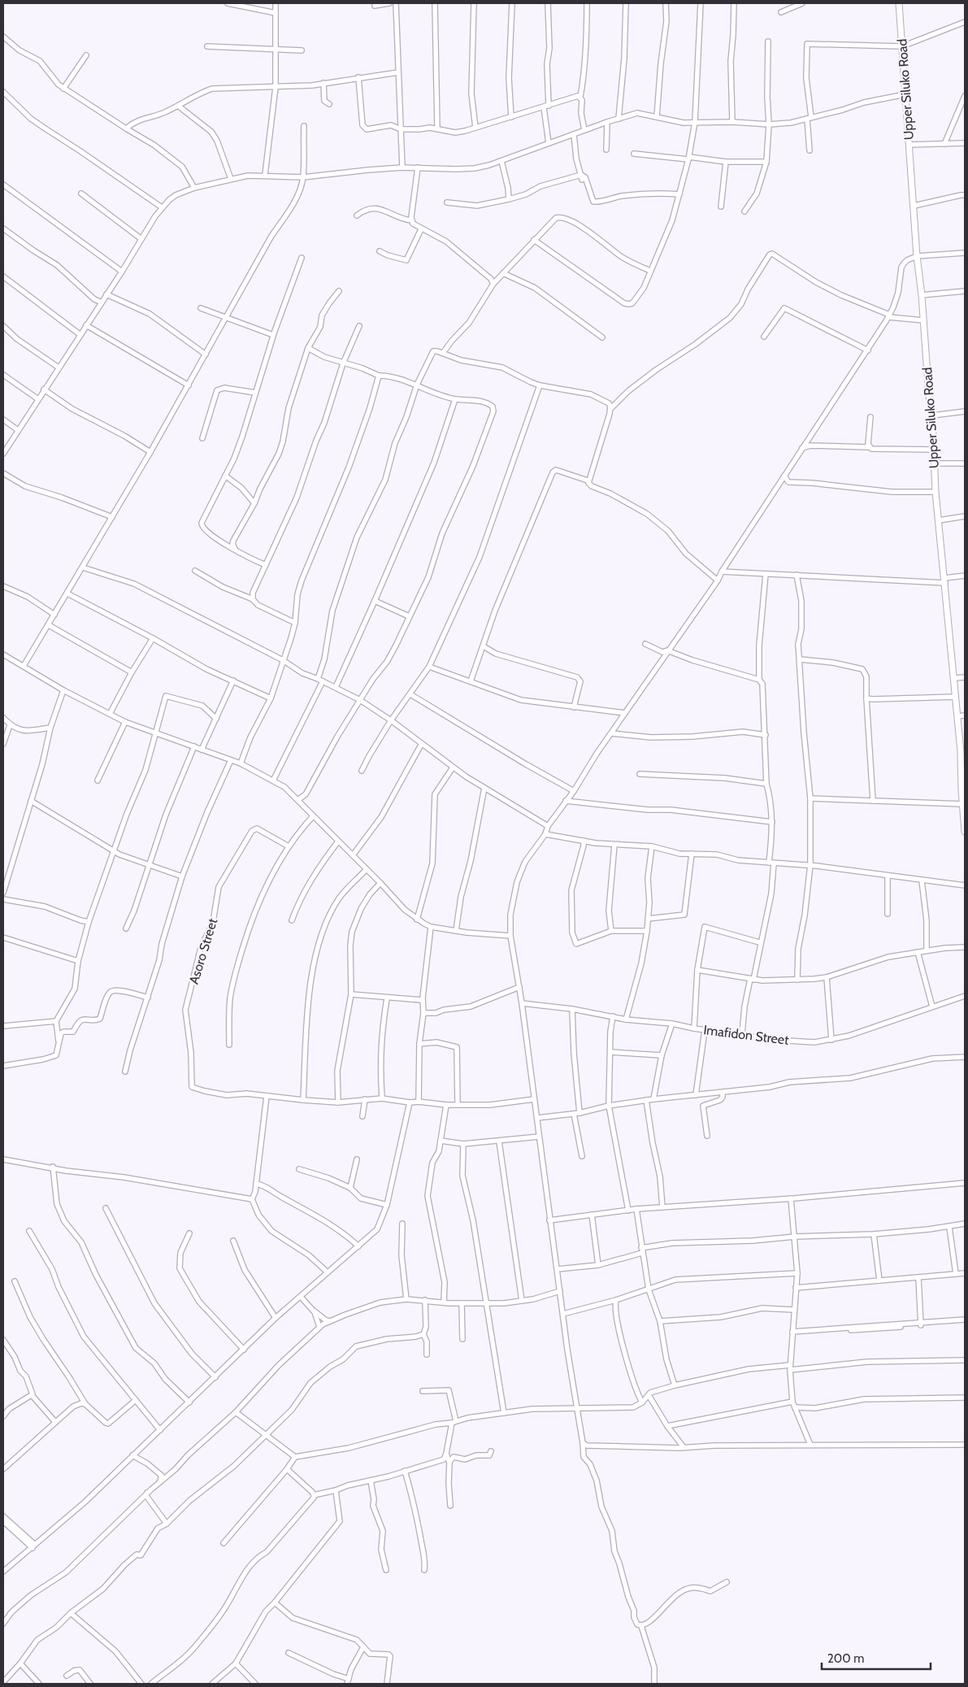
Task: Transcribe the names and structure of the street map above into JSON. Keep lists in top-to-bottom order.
{
  "streets": {
    "main road": ["Upper Siluko Road"],
    "street": ["Asoro Street", "Imafidon Street"]
  },
  "scale_bar": "200 m"
}
